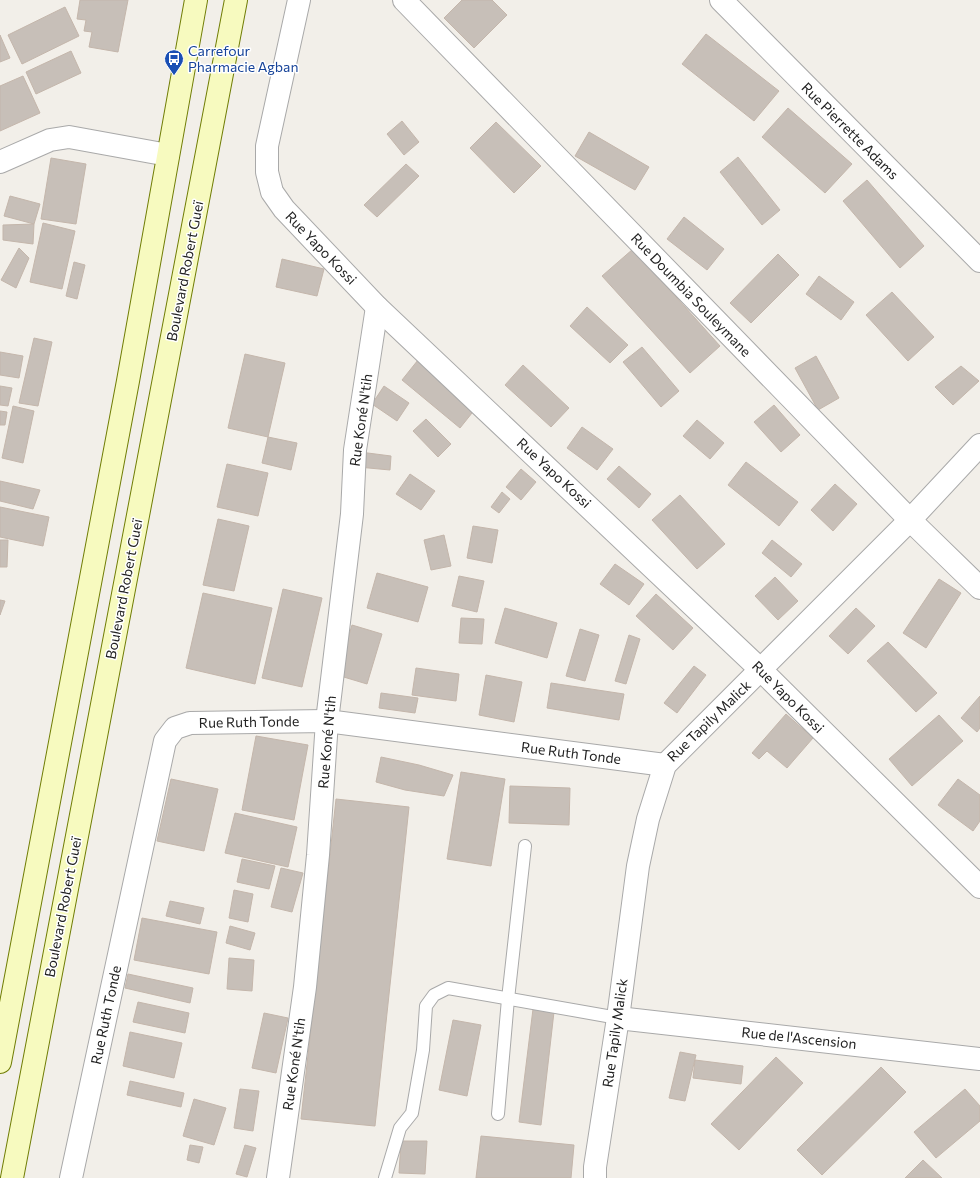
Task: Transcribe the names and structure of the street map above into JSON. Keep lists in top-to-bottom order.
{
  "streets": {
    "main road": ["Boulevard Robert Gueï"],
    "street": [
      "Rue Pierrette Adams",
      "Rue Yapo Kossi",
      "Rue Doumbia Souleymane",
      "Rue Koné N'tih",
      "Rue Tapily Malick",
      "Rue Ruth Tonde",
      "Rue de l'Ascension"
    ]
  },
  "crossings": [
    ["Rue Yapo Kossi", "Rue Koné N'tih"],
    ["Rue Yapo Kossi", "Rue Tapily Malick"],
    ["Rue Doumbia Souleymane", "Rue Tapily Malick"],
    ["Rue Koné N'tih", "Rue Ruth Tonde"],
    ["Rue Tapily Malick", "Rue Ruth Tonde"],
    ["Rue Tapily Malick", "Rue de l'Ascension"]
  ],
  "places": {
    "bus stop": ["Carrefour Pharmacie Agban"]
  }
}
